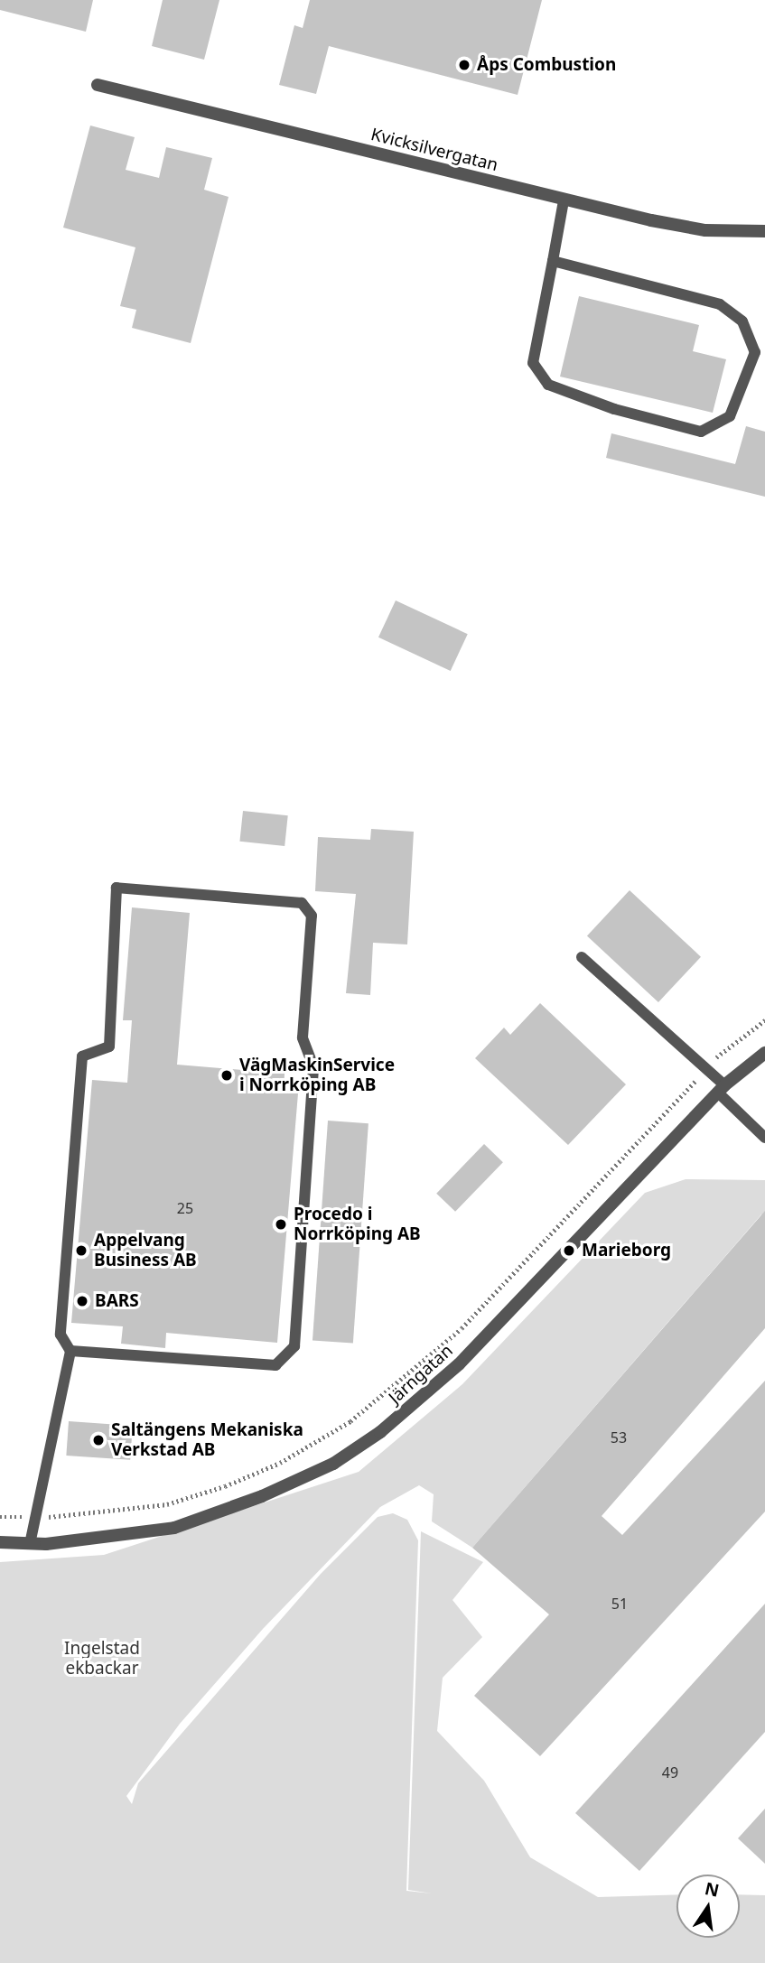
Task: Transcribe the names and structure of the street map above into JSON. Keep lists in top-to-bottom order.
{
  "streets": {
    "street": ["Kvicksilvergatan", "Järngatan"]
  },
  "parks": ["Ingelstad ekbackar"],
  "places": [
    "Åps Combustion",
    "VägMaskinService i Norrköping AB",
    "Procedo i Norrköping AB",
    "Appelvang Business AB",
    "Marieborg",
    "BARS",
    "Saltängens Mekaniska Verkstad AB"
  ],
  "house_numbers": [
    "25",
    "53",
    "51",
    "49"
  ],
  "north": "top"
}
